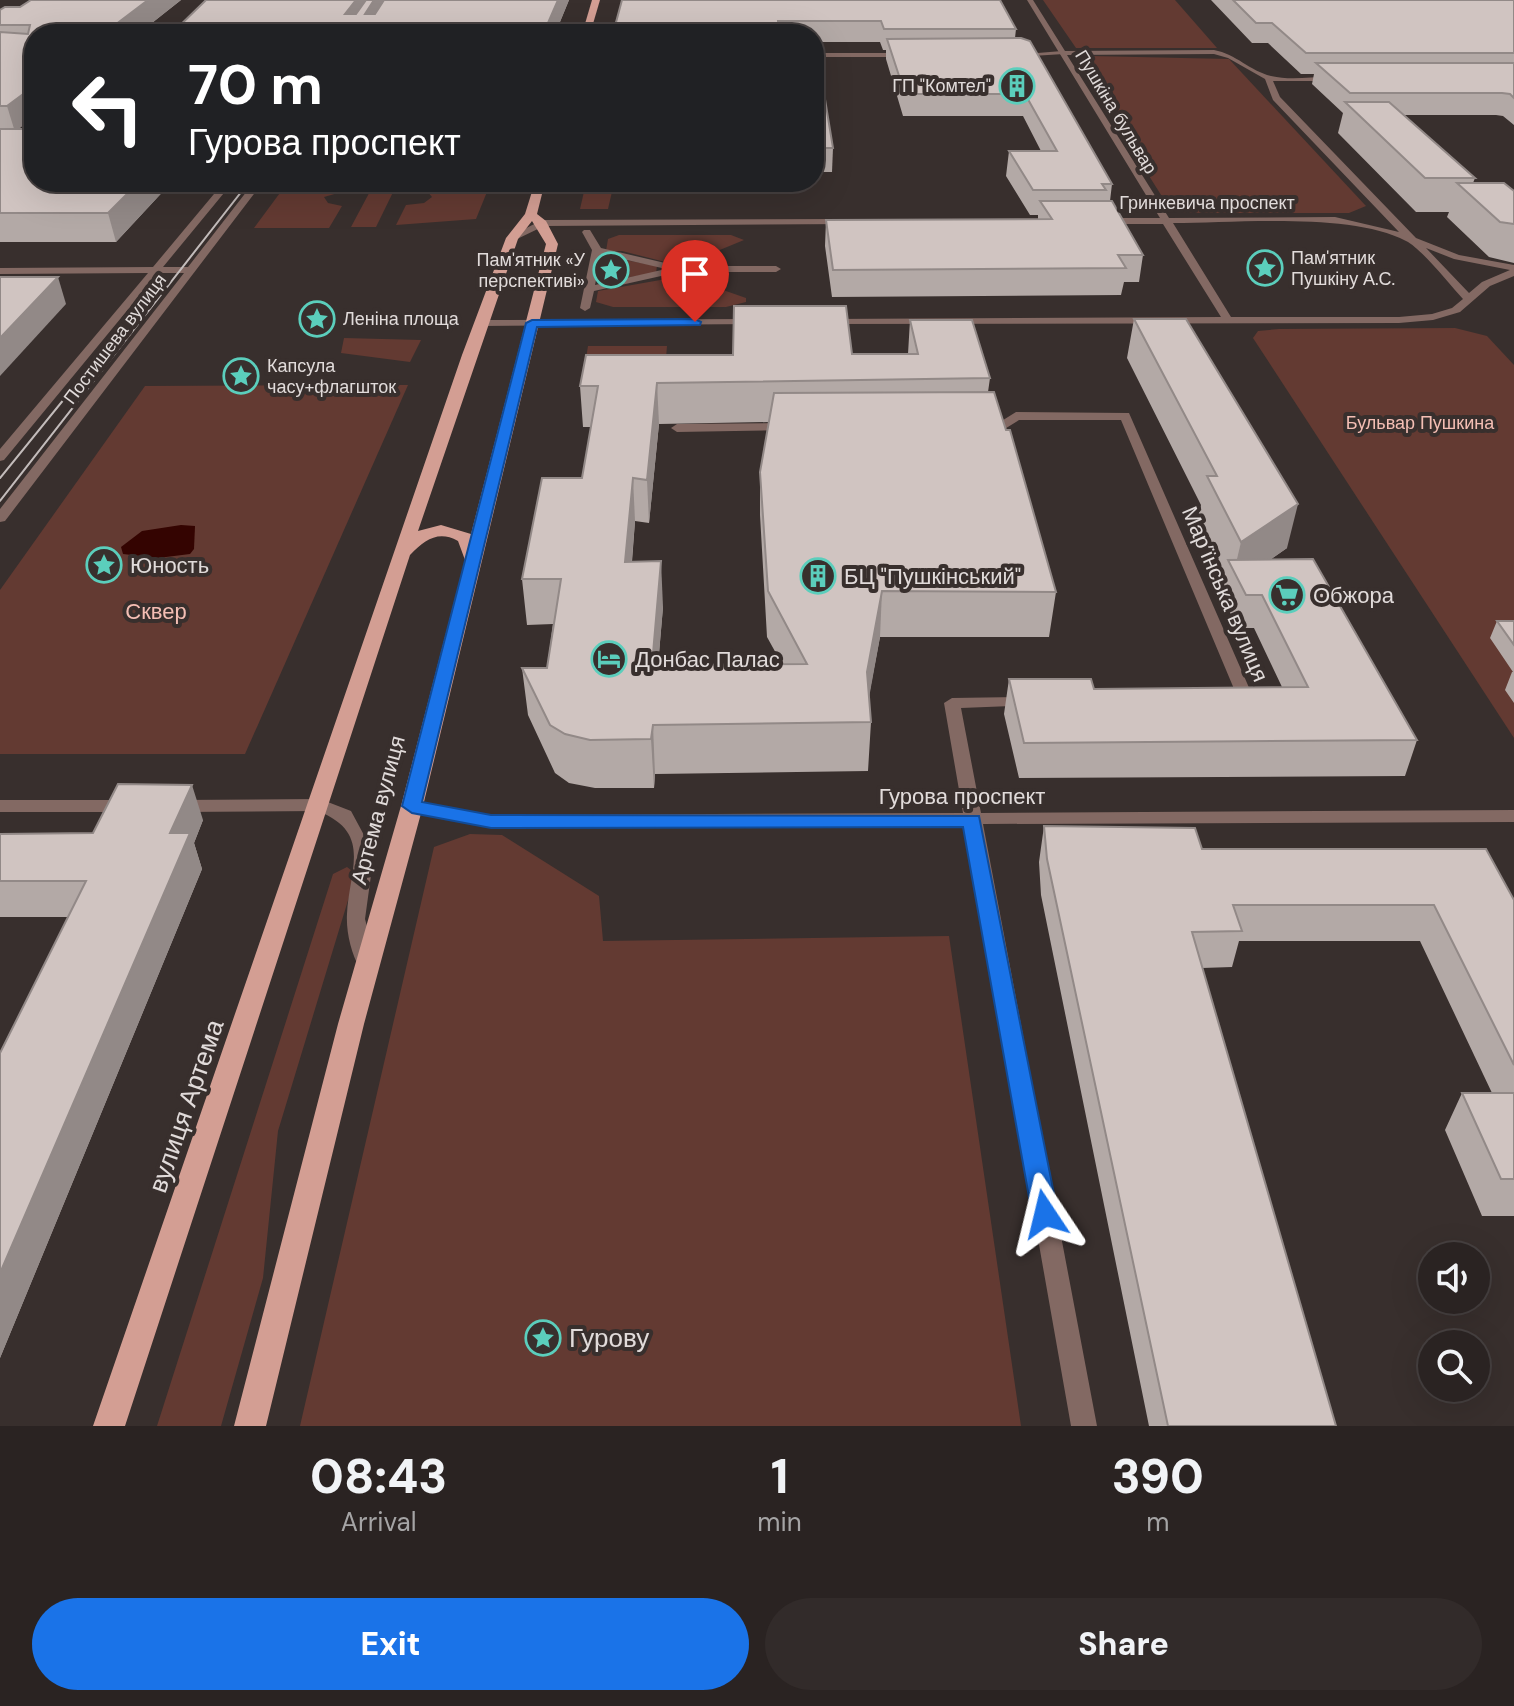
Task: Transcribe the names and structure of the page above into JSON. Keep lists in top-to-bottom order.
{
  "streets": {
    "main road": ["Артема вулиця", "вулиця Артема"],
    "street": [
      "Пушкіна бульвар",
      "Гринкевича проспект",
      "Постишева вулиця",
      "Мар’їнська вулиця",
      "Гурова проспект"
    ]
  },
  "crossings": [
    ["Пушкіна бульвар", "Гринкевича проспект"],
    ["Гурова проспект", "Артема вулиця"],
    ["Артема вулиця", "вулиця Артема"]
  ],
  "parks": ["Бульвар Пушкина", "Сквер"],
  "places": {
    "building": ["ГП \"Комтел\"", "БЦ \"Пушкінський\""],
    "place": [
      "Пам'ятник Пушкіну А.С.",
      "Пам'ятник «У перспективі»",
      "Леніна площа",
      "Капсула часу+флагшток",
      "Юность",
      "Гурову"
    ],
    "supermarket": ["Обжора"],
    "hotel": ["Донбас Палас"]
  },
  "page": {
    "turn": ["70 m", "Гурова проспект"],
    "eta": [
      "08:43",
      "Arrival",
      "1",
      "min",
      "390",
      "m"
    ],
    "buttons": ["Exit", "Share"]
  }
}
